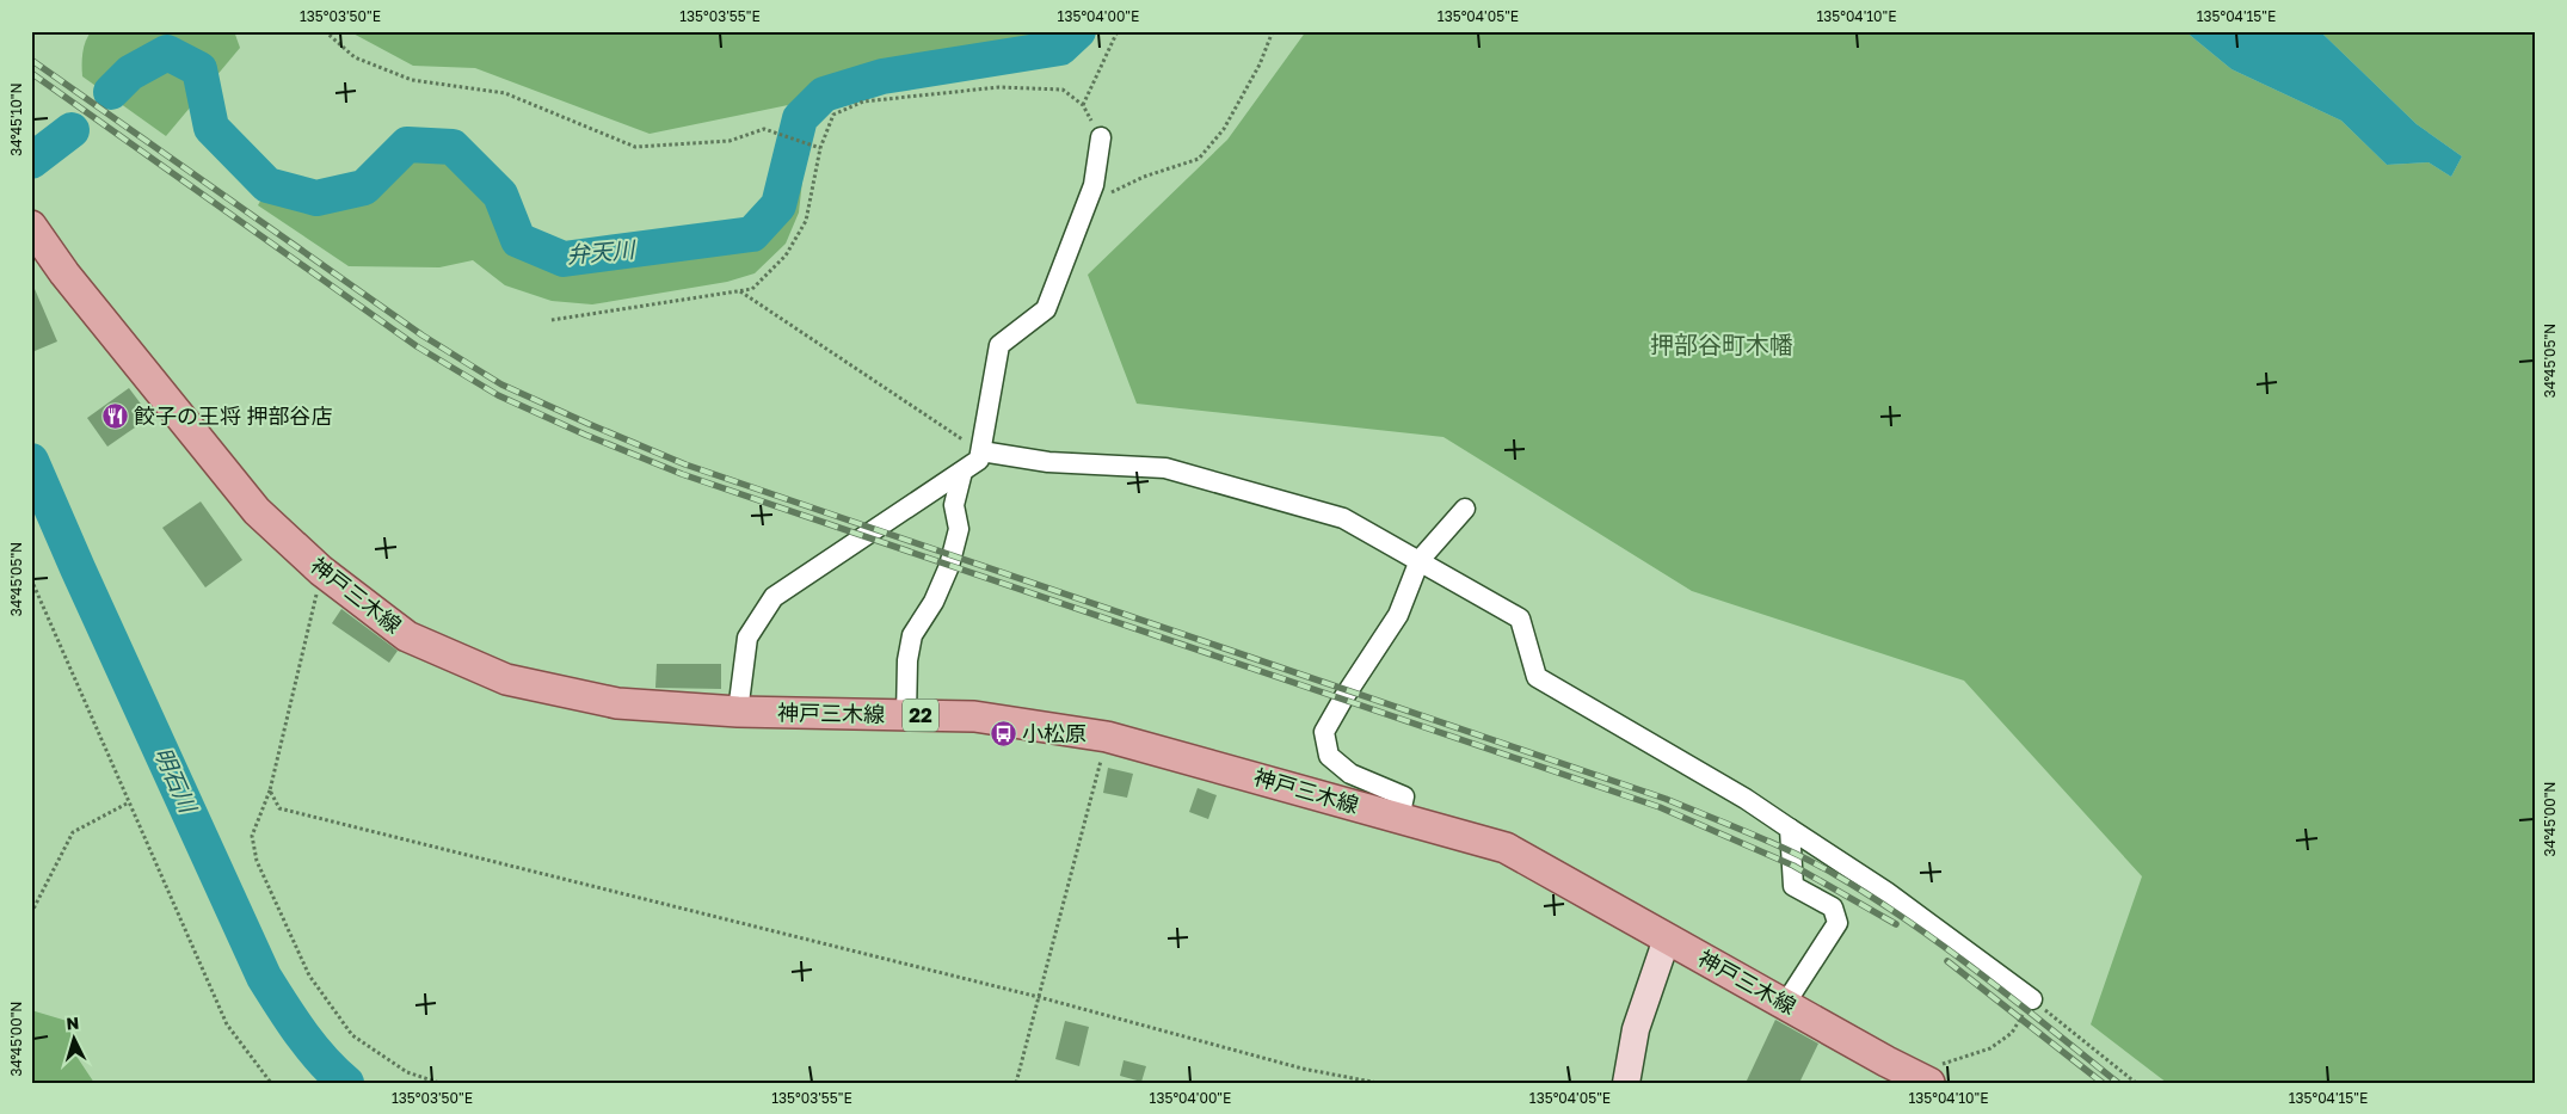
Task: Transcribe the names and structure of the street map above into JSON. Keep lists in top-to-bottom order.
{
  "streets": {
    "main road": ["神戸三木線", "22"]
  },
  "districts": ["押部谷町木幡"],
  "water": ["弁天川", "明石川"],
  "places": {
    "restaurant": ["餃子の王将 押部谷店"],
    "bus stop": ["小松原"]
  },
  "north": "top",
  "coordinates": [
    "135°03'50\"E",
    "135°03'55\"E",
    "135°04'00\"E",
    "135°04'05\"E",
    "135°04'10\"E",
    "135°04'15\"E",
    "34°45'10\"N",
    "34°45'05\"N",
    "34°45'00\"N"
  ]
}
